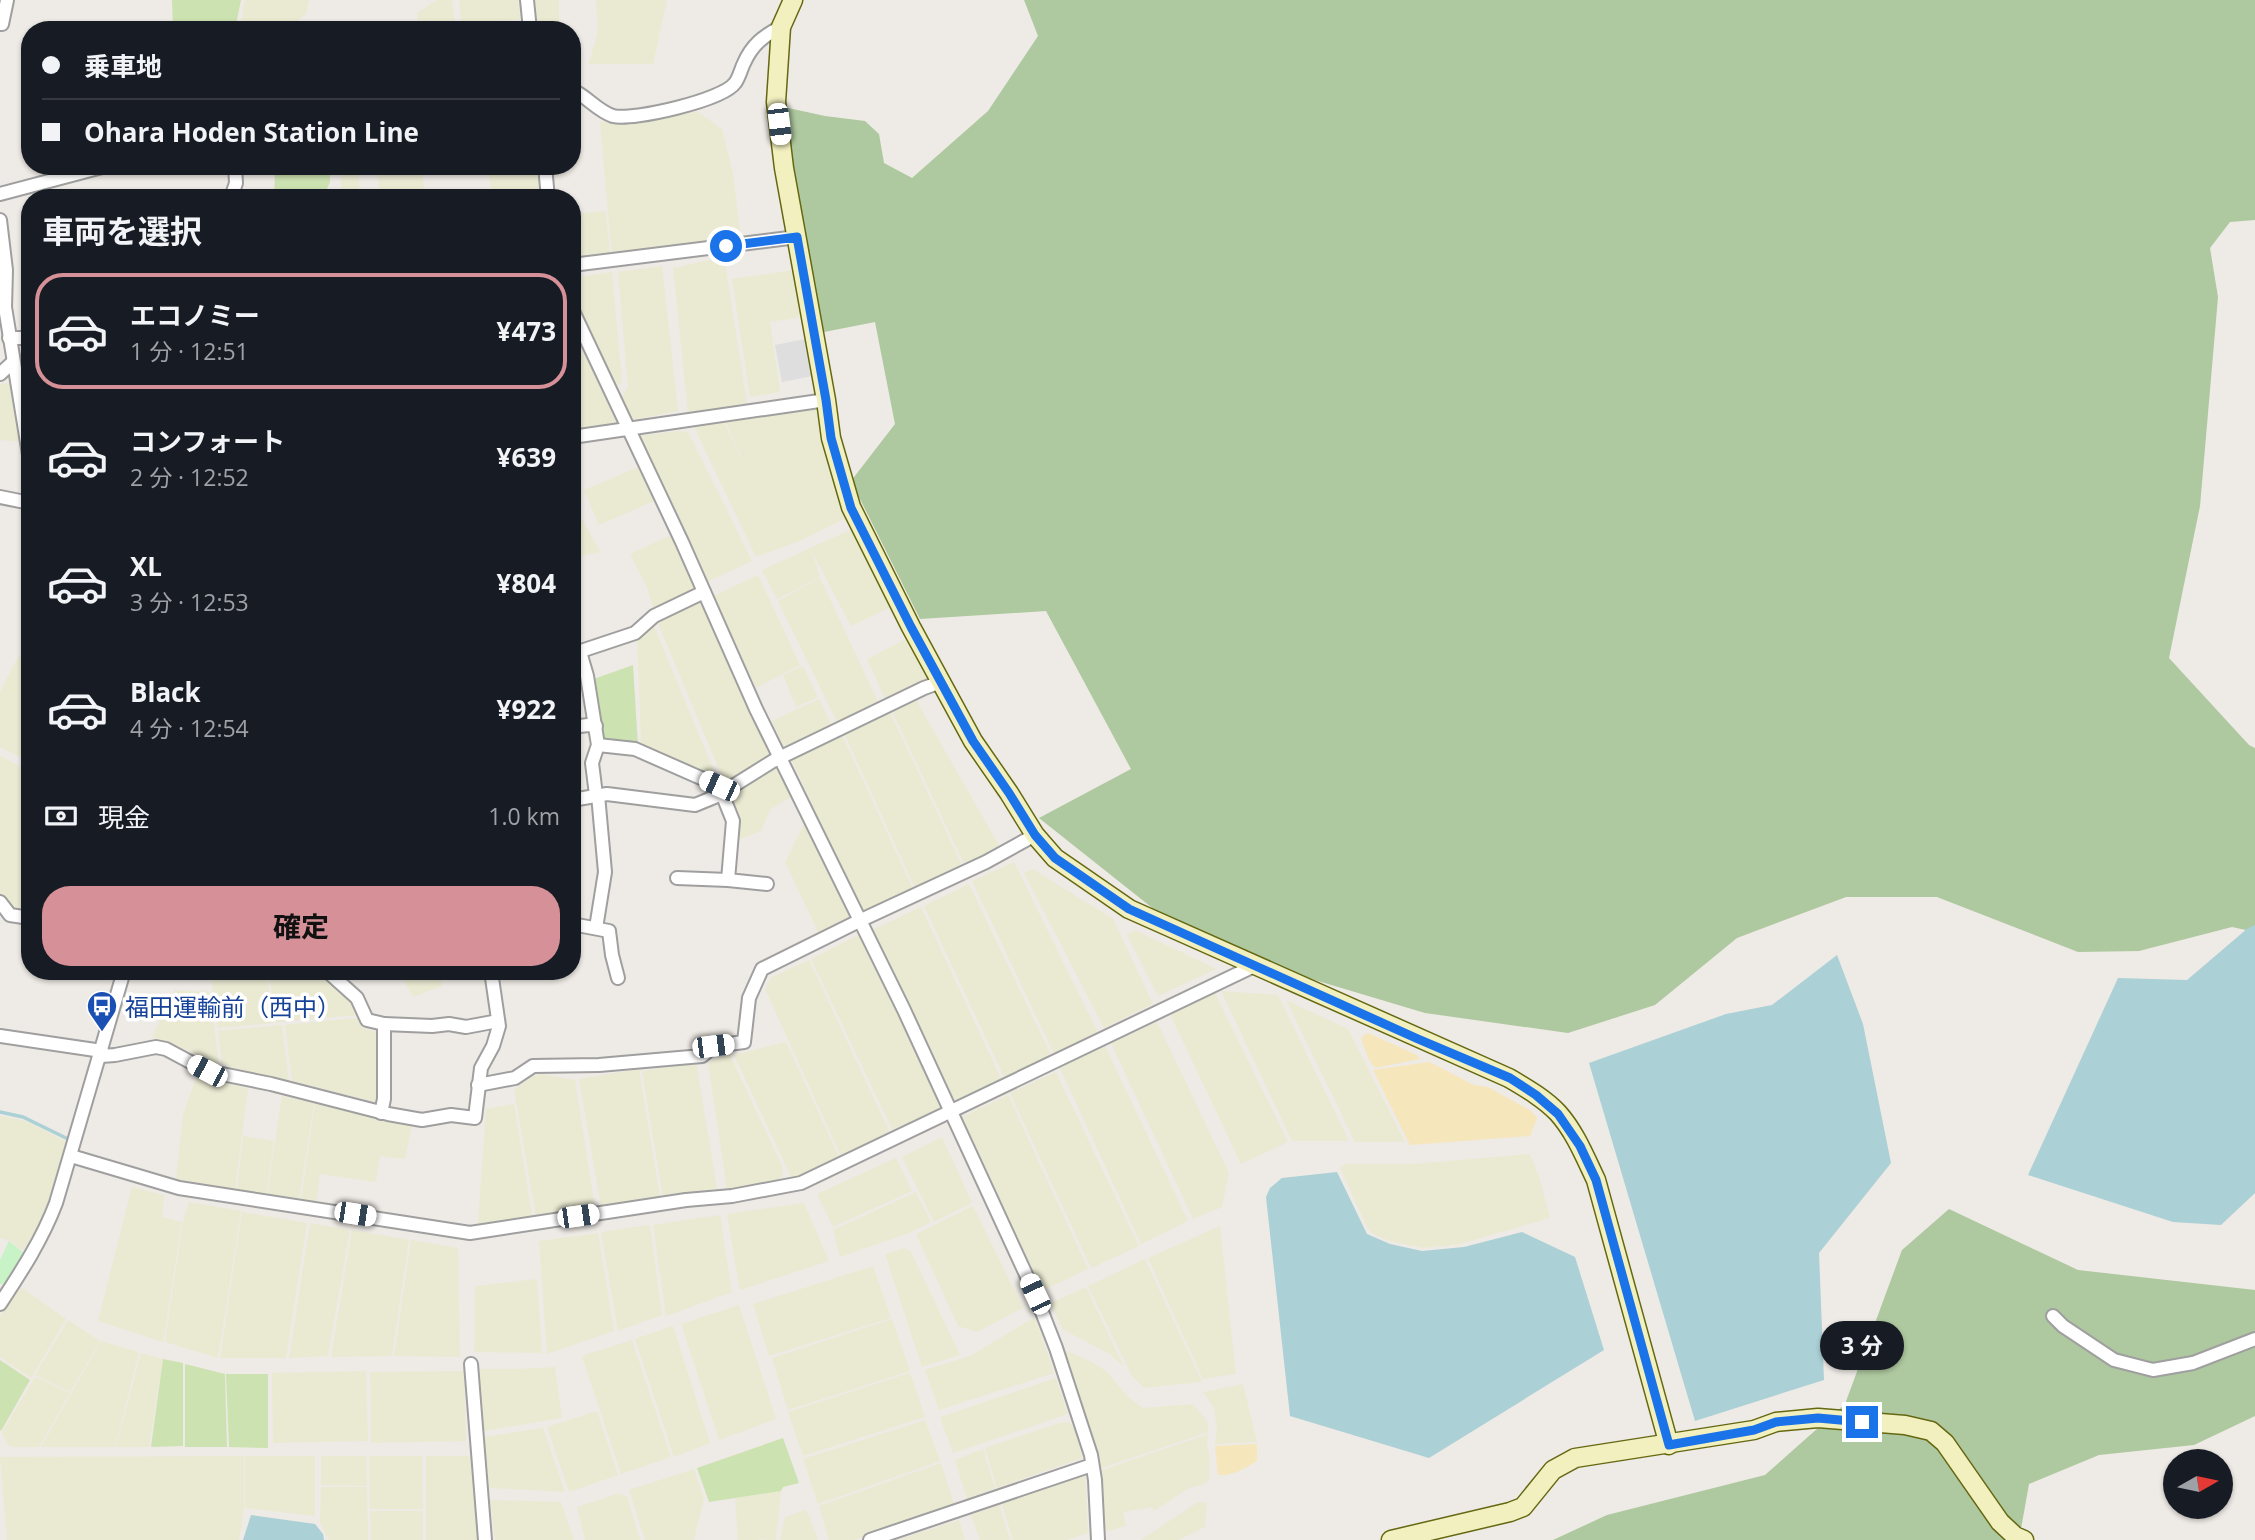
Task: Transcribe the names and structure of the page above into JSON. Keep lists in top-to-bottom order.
{
  "places": {
    "bus stop": ["福田運輸前（西中）"]
  },
  "north": "right",
  "page": {
    "banner": ["乗車地", "Ohara Hoden Station Line"],
    "heading": "車両を選択",
    "list": [
      {
        "name": "エコノミー",
        "note": "1 分 · 12:51",
        "value": "¥473"
      },
      {
        "name": "コンフォート",
        "note": "2 分 · 12:52",
        "value": "¥639"
      },
      {
        "name": "XL",
        "note": "3 分 · 12:53",
        "value": "¥804"
      },
      {
        "name": "Black",
        "note": "4 分 · 12:54",
        "value": "¥922"
      }
    ],
    "pay": ["現金", "1.0 km"],
    "buttons": "確定",
    "bubble": "3 分"
  }
}
